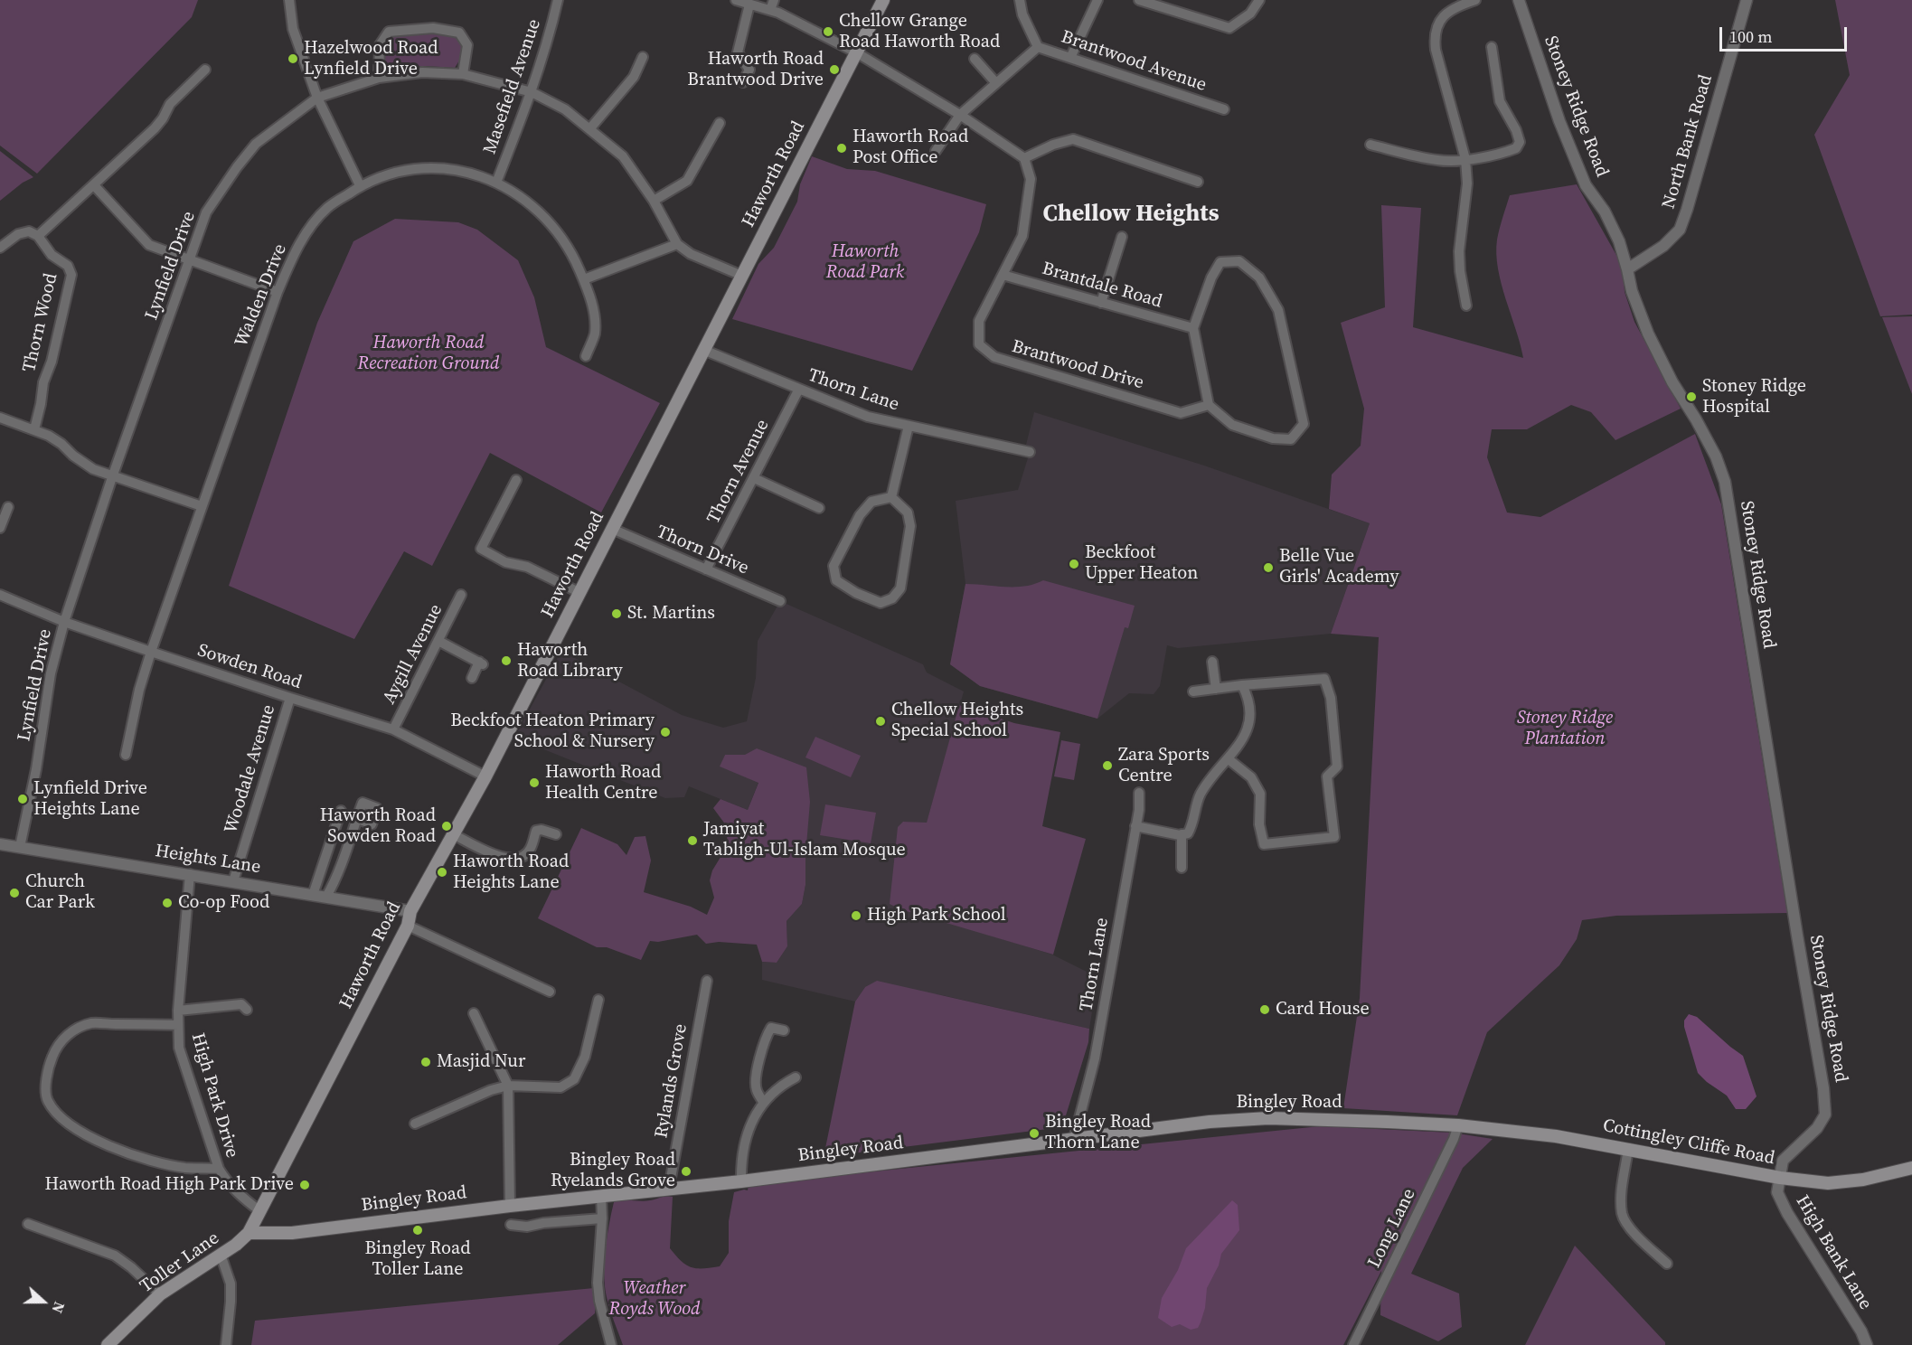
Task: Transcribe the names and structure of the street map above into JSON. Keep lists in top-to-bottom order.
{
  "streets": {
    "main road": [
      "Haworth Road",
      "Bingley Road",
      "Cottingley Cliffe Road",
      "Toller Lane"
    ],
    "street": [
      "Brantwood Avenue",
      "Masefield Avenue",
      "Stoney Ridge Road",
      "North Bank Road",
      "Lynfield Drive",
      "Brantdale Road",
      "Walden Drive",
      "Thorn Wood",
      "Brantwood Drive",
      "Thorn Lane",
      "Thorn Avenue",
      "Thorn Drive",
      "Aygill Avenue",
      "Sowden Road",
      "Woodale Avenue",
      "Heights Lane",
      "Rylands Grove",
      "High Park Drive",
      "Long Lane",
      "High Bank Lane"
    ]
  },
  "crossings": [
    ["Masefield Avenue", "Lynfield Drive"],
    ["Masefield Avenue", "Walden Drive"],
    ["Stoney Ridge Road", "North Bank Road"],
    ["Stoney Ridge Road", "Cottingley Cliffe Road"],
    ["Stoney Ridge Road", "High Bank Lane"],
    ["Haworth Road", "Thorn Lane"],
    ["Haworth Road", "Thorn Drive"],
    ["Haworth Road", "Sowden Road"],
    ["Haworth Road", "Heights Lane"],
    ["Haworth Road", "High Park Drive"],
    ["Haworth Road", "Bingley Road"],
    ["Haworth Road", "Toller Lane"],
    ["Lynfield Drive", "Sowden Road"],
    ["Lynfield Drive", "Heights Lane"],
    ["Brantdale Road", "Brantwood Drive"],
    ["Walden Drive", "Sowden Road"],
    ["Thorn Lane", "Thorn Avenue"],
    ["Thorn Lane", "Bingley Road"],
    ["Thorn Avenue", "Thorn Drive"],
    ["Aygill Avenue", "Sowden Road"],
    ["Sowden Road", "Woodale Avenue"],
    ["Woodale Avenue", "Heights Lane"],
    ["Heights Lane", "High Park Drive"],
    ["Rylands Grove", "Bingley Road"],
    ["Bingley Road", "Cottingley Cliffe Road"],
    ["Bingley Road", "Long Lane"],
    ["Bingley Road", "Toller Lane"],
    ["Cottingley Cliffe Road", "Long Lane"],
    ["Cottingley Cliffe Road", "High Bank Lane"]
  ],
  "districts": ["Chellow Heights"],
  "parks": [
    "Haworth Road Park",
    "Haworth Road Recreation Ground",
    "Stoney Ridge Plantation",
    "Weather Royds Wood"
  ],
  "places": [
    "Chellow Grange Road Haworth Road",
    "Hazelwood Road Lynfield Drive",
    "Haworth Road Brantwood Drive",
    "Haworth Road Post Office",
    "Stoney Ridge Hospital",
    "Beckfoot Upper Heaton",
    "Belle Vue Girls' Academy",
    "St. Martins",
    "Haworth Road Library",
    "Chellow Heights Special School",
    "Beckfoot Heaton Primary School & Nursery",
    "Zara Sports Centre",
    "Haworth Road Health Centre",
    "Lynfield Drive Heights Lane",
    "Haworth Road Sowden Road",
    "Jamiyat Tabligh-Ul-Islam Mosque",
    "Haworth Road Heights Lane",
    "Church Car Park",
    "Co-op Food",
    "High Park School",
    "Card House",
    "Masjid Nur",
    "Bingley Road Thorn Lane",
    "Bingley Road Ryelands Grove",
    "Haworth Road High Park Drive",
    "Bingley Road Toller Lane"
  ],
  "scale_bar": "100 m",
  "north": "right"
}
